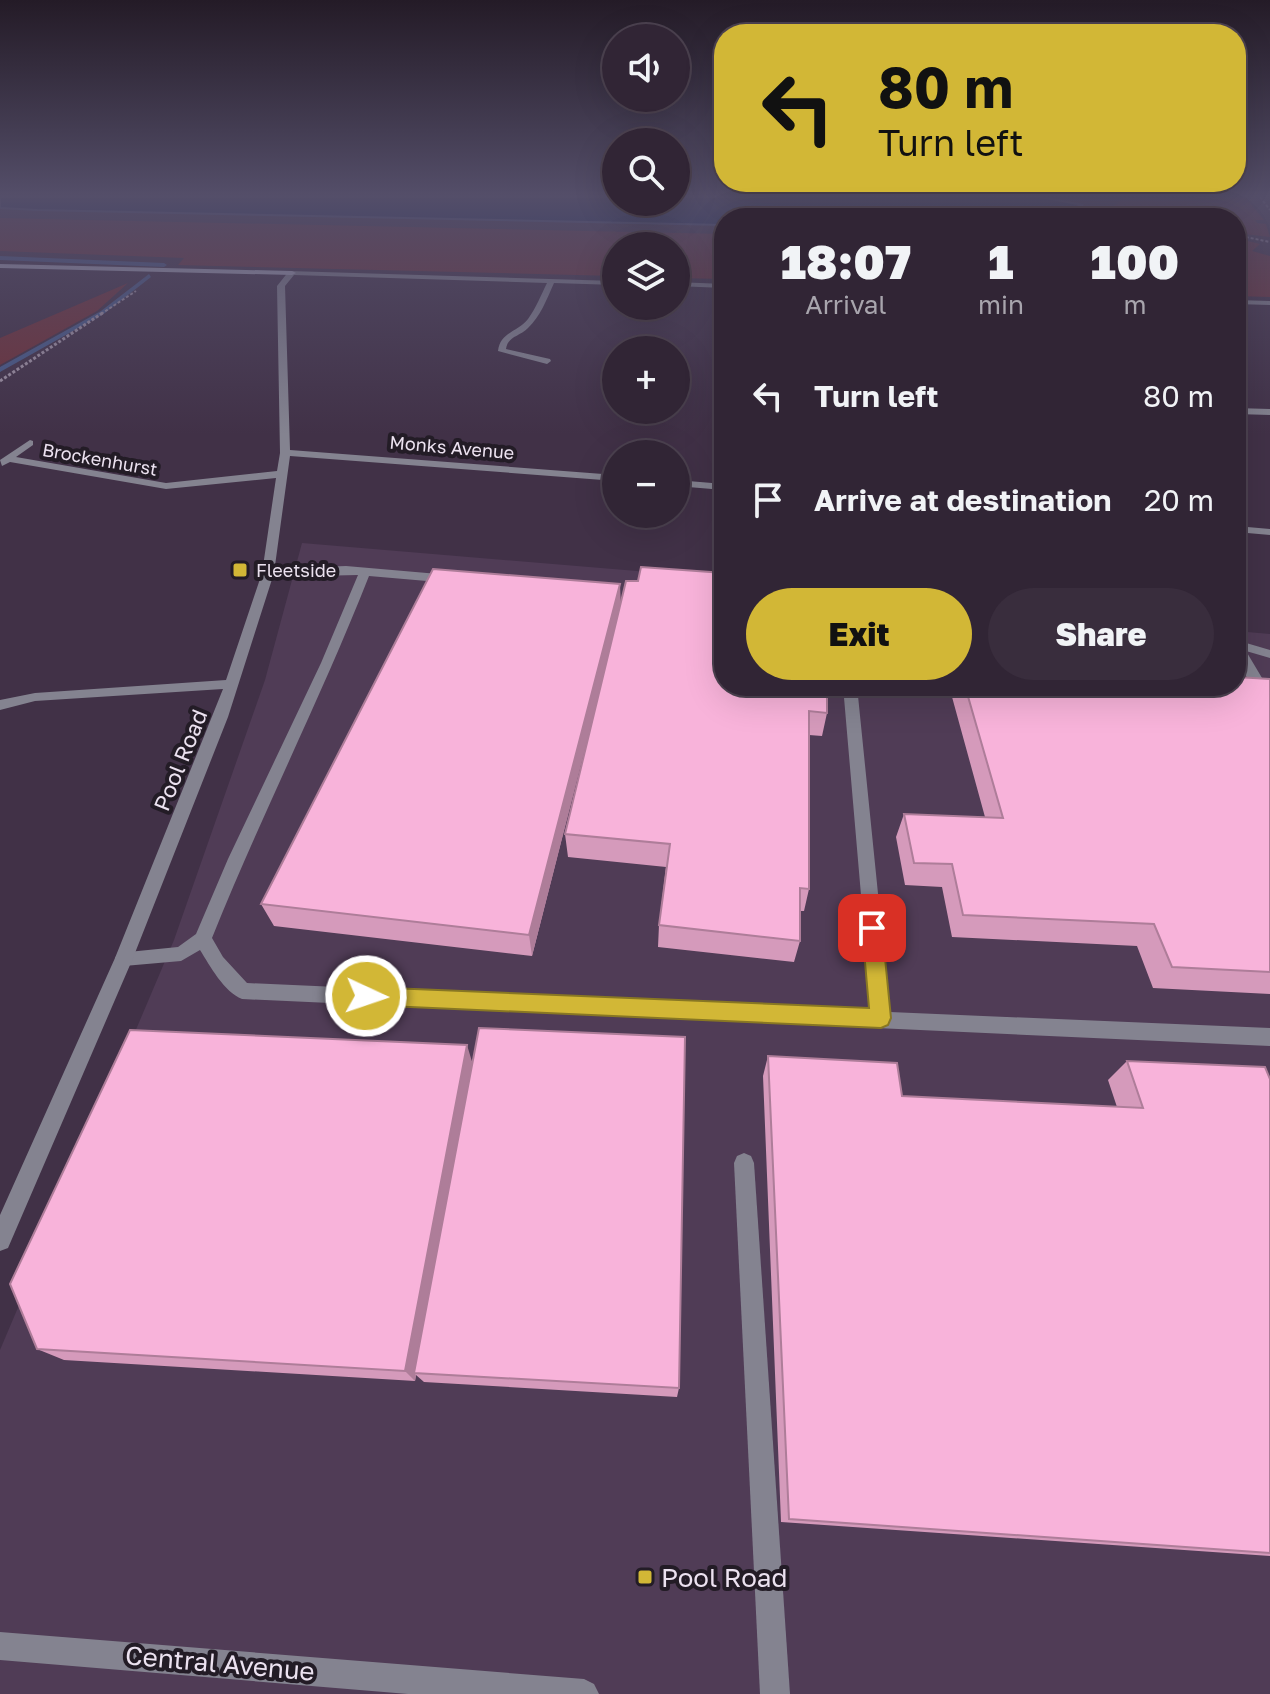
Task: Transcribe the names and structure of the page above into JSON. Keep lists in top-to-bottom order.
{
  "streets": {
    "street": [
      "Monks Avenue",
      "Brockenhurst",
      "Pool Road",
      "Central Avenue"
    ]
  },
  "crossings": [
    ["Monks Avenue", "Pool Road"],
    ["Brockenhurst", "Pool Road"]
  ],
  "places": {
    "transit": ["Fleetside", "Pool Road"]
  },
  "page": {
    "map_buttons": ["+", "−"],
    "turn": ["80 m", "Turn left"],
    "eta": [
      "18:07",
      "Arrival",
      "1",
      "min",
      "100",
      "m"
    ],
    "list": [
      {
        "name": "Turn left",
        "value": "80 m"
      },
      {
        "name": "Arrive at destination",
        "value": "20 m"
      }
    ],
    "buttons": ["Exit", "Share"]
  }
}
